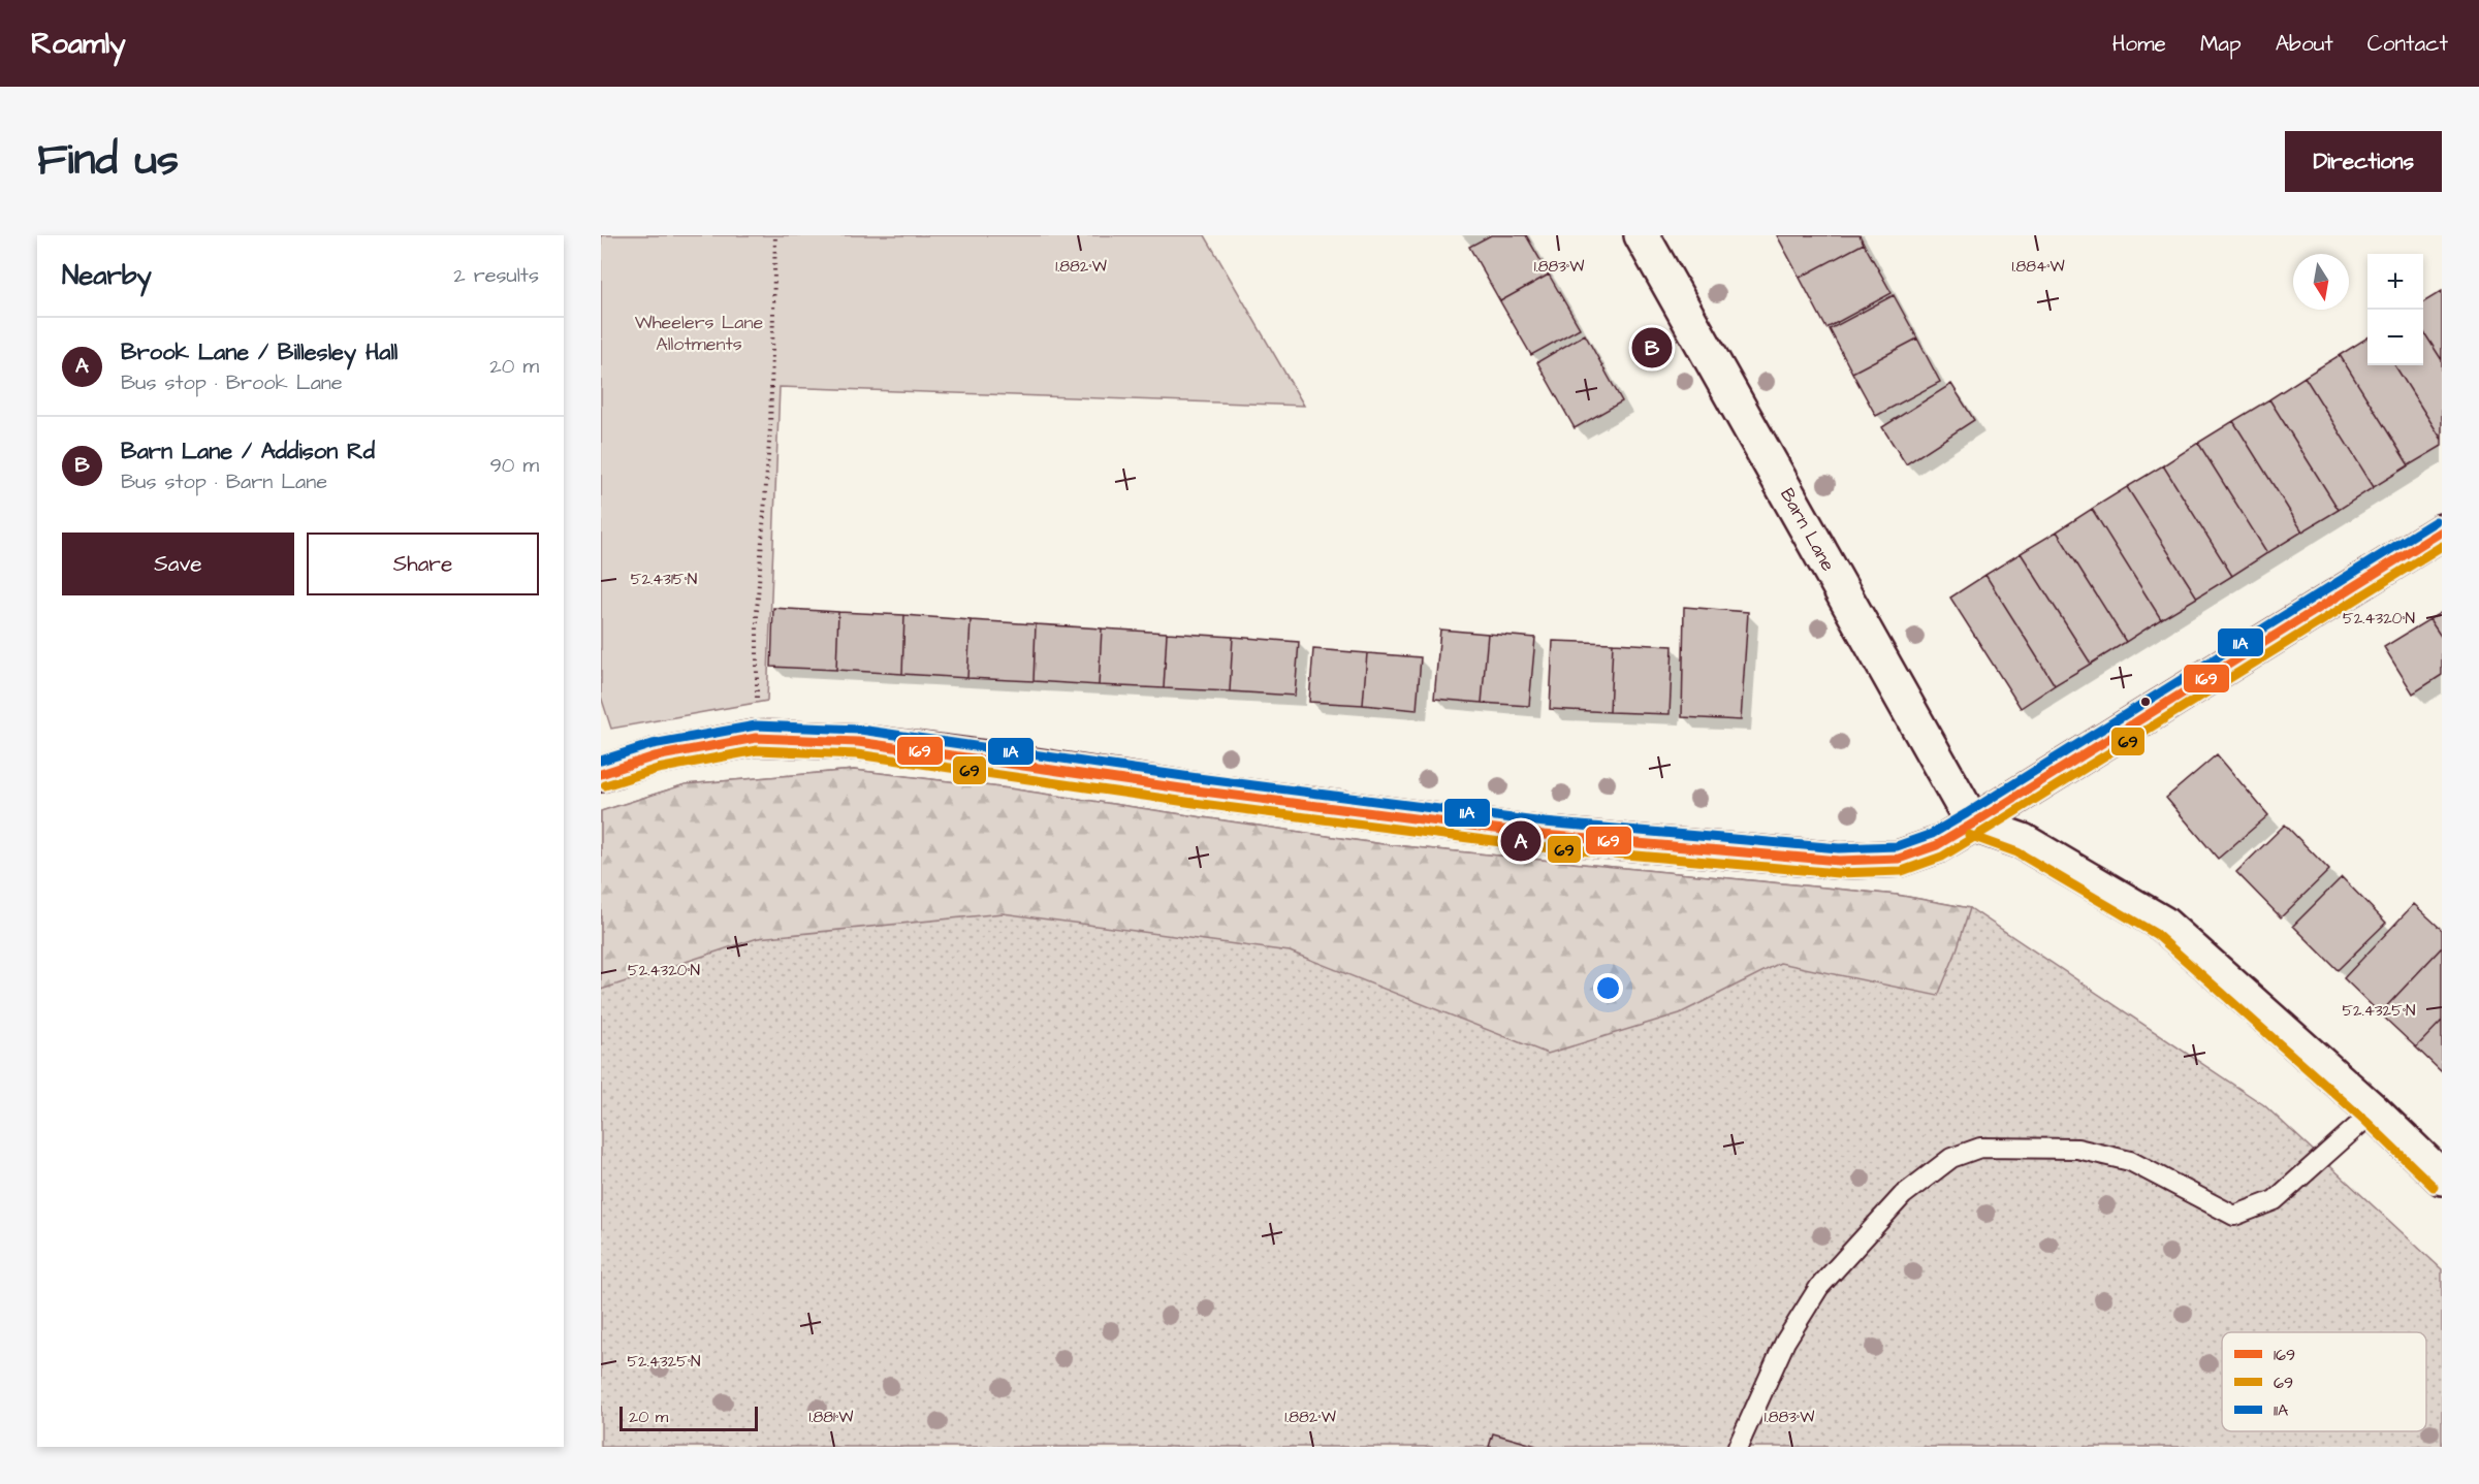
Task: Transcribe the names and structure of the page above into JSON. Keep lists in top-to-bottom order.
{
  "streets": {
    "main road": ["Barn Lane"]
  },
  "parks": ["Wheelers Lane Allotments"],
  "lines": ["transit line 11A", "transit line 169", "transit line 69"],
  "legend": ["169", "69", "11A"],
  "scale_bar": "20 m",
  "north": "bottom",
  "page": {
    "header": "Roamly",
    "nav": [
      "Home",
      "Map",
      "About",
      "Contact"
    ],
    "title": "Find us",
    "buttons": [
      "Directions",
      ["Save", "Share"]
    ],
    "heading": ["Nearby", "2 results"],
    "map_buttons": ["+", "−"],
    "list": [
      {
        "mark": "A",
        "name": "Brook Lane / Billesley Hall",
        "note": "Bus stop · Brook Lane",
        "value": "20 m"
      },
      {
        "mark": "B",
        "name": "Barn Lane / Addison Rd",
        "note": "Bus stop · Barn Lane",
        "value": "90 m"
      }
    ],
    "pins": ["B", "A"],
    "scale": "20 m"
  },
  "coordinates": [
    "1.882°W",
    "1.883°W",
    "1.884°W",
    "52.4315°N",
    "52.4320°N",
    "52.4325°N",
    "1.881°W"
  ]
}
